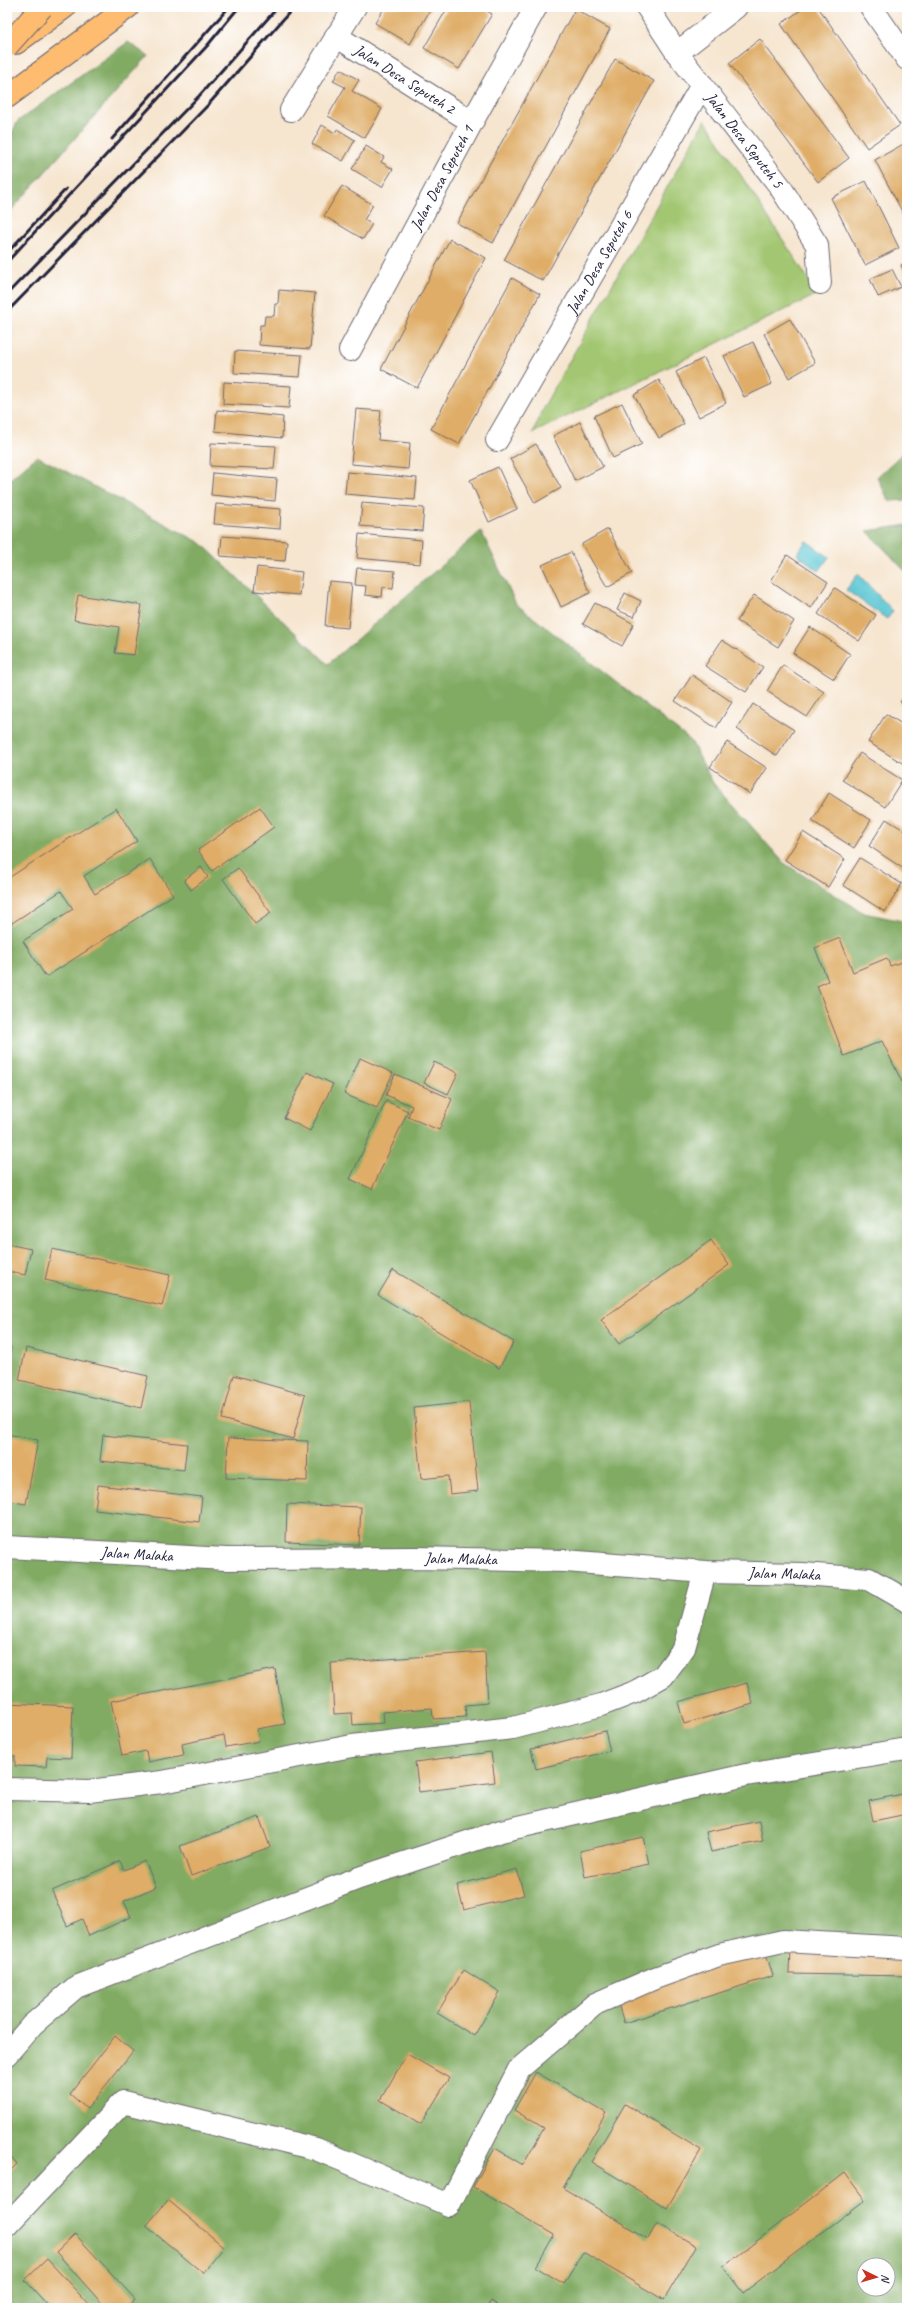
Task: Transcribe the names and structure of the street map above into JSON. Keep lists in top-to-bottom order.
{
  "streets": {
    "street": [
      "Jalan Desa Seputeh 2",
      "Jalan Desa Seputeh 5",
      "Jalan Desa Seputeh 1",
      "Jalan Desa Seputeh 6",
      "Jalan Malaka"
    ]
  },
  "crossings": [
    ["Jalan Desa Seputeh 2", "Jalan Desa Seputeh 1"],
    ["Jalan Desa Seputeh 5", "Jalan Desa Seputeh 6"]
  ],
  "north": "right"
}
